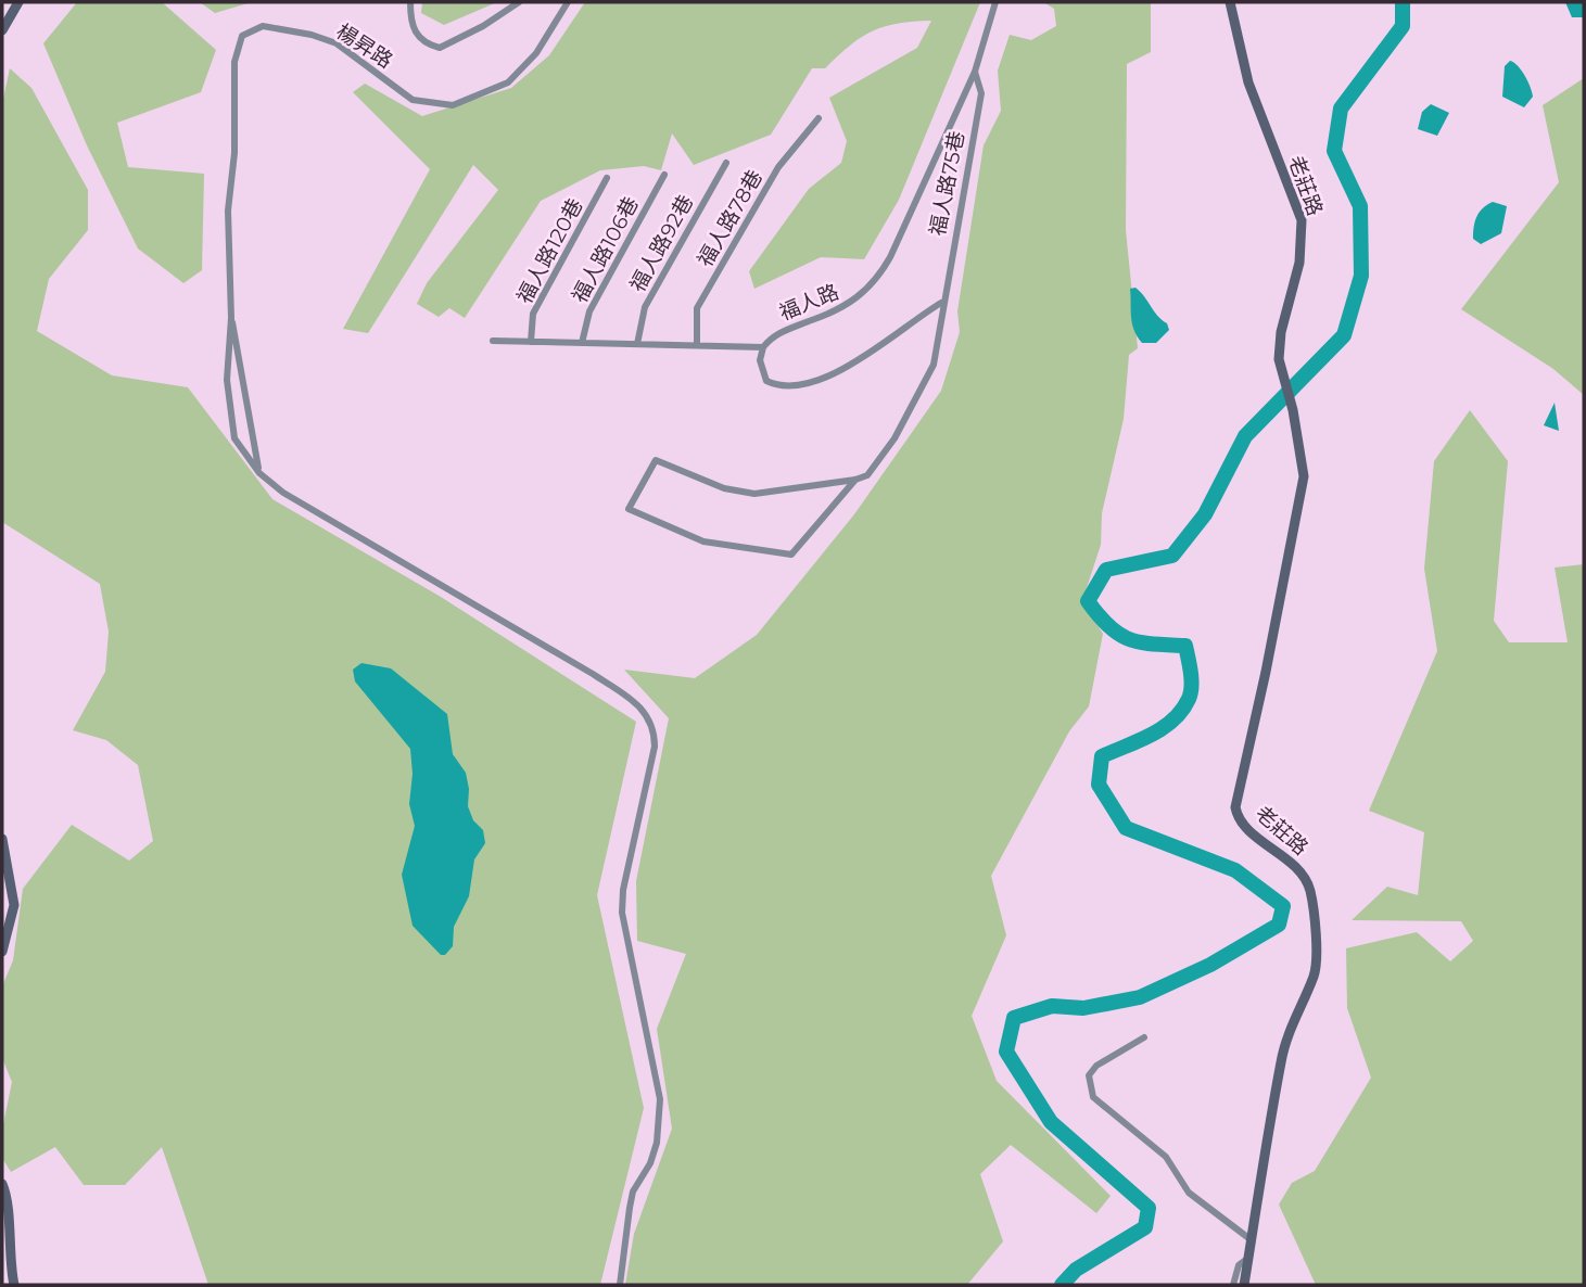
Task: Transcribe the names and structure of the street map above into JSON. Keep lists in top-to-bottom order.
{
  "streets": {
    "street": [
      "楊昇路",
      "福人路75巷",
      "老莊路",
      "福人路78巷",
      "福人路92巷",
      "福人路106巷",
      "福人路120巷",
      "福人路"
    ]
  },
  "crossings": [
    ["福人路75巷", "福人路"],
    ["福人路78巷", "福人路"],
    ["福人路92巷", "福人路"],
    ["福人路106巷", "福人路"],
    ["福人路120巷", "福人路"]
  ]
}
